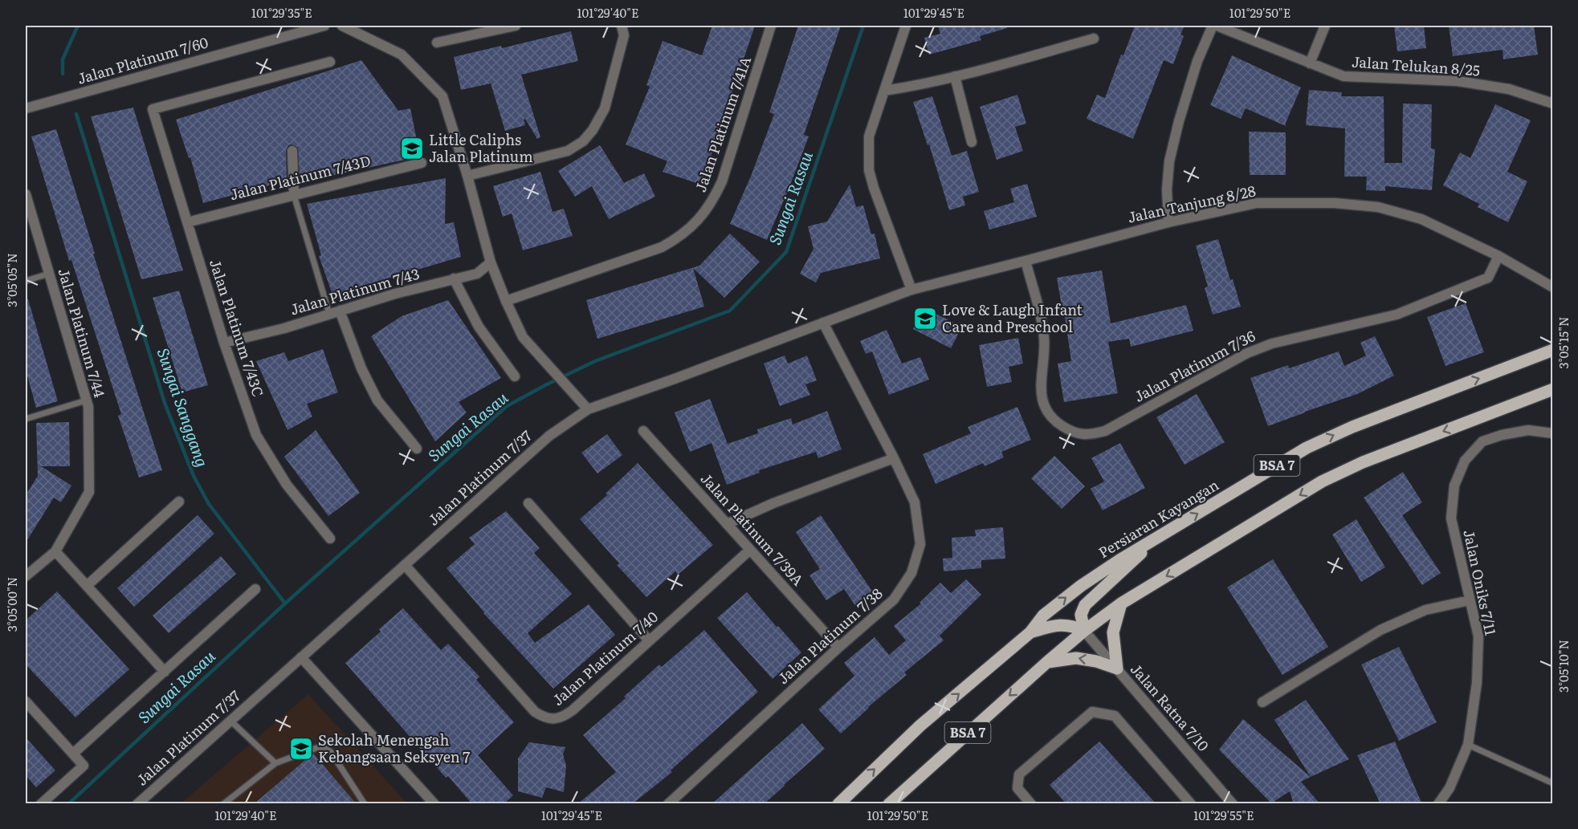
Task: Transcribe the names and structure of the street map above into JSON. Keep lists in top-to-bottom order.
{
  "streets": {
    "main road": ["BSA 7", "Persiaran Kayangan"],
    "street": [
      "Jalan Platinum 7/60",
      "Jalan Telukan 8/25",
      "Jalan Platinum 7/41A",
      "Jalan Platinum 7/43D",
      "Jalan Tanjung 8/28",
      "Jalan Platinum 7/43",
      "Jalan Platinum 7/43C",
      "Jalan Platinum 7/44",
      "Jalan Platinum 7/36",
      "Jalan Platinum 7/37",
      "Jalan Platinum 7/39A",
      "Jalan Oniks 7/11",
      "Jalan Platinum 7/38",
      "Jalan Platinum 7/40",
      "Jalan Ratna 7/10"
    ]
  },
  "crossings": [
    ["Jalan Platinum 7/43D", "Jalan Platinum 7/43C"],
    ["Jalan Tanjung 8/28", "Jalan Platinum 7/36"],
    ["Jalan Tanjung 8/28", "Jalan Platinum 7/37"],
    ["Jalan Platinum 7/43", "Jalan Platinum 7/43C"],
    ["BSA 7", "Jalan Ratna 7/10"],
    ["Jalan Platinum 7/37", "Jalan Platinum 7/38"],
    ["Jalan Platinum 7/37", "Jalan Platinum 7/40"],
    ["Jalan Platinum 7/39A", "Jalan Platinum 7/38"],
    ["Jalan Platinum 7/39A", "Jalan Platinum 7/40"]
  ],
  "water": ["Sungai Rasau", "Sungai Sanggang"],
  "places": {
    "school or university": ["Little Caliphs Jalan Platinum", "Love & Laugh Infant Care and Preschool", "Sekolah Menengah Kebangsaan Seksyen 7"]
  },
  "coordinates": [
    "101°29'35\"E",
    "101°29'40\"E",
    "101°29'45\"E",
    "101°29'50\"E",
    "3°05'05\"N",
    "3°05'15\"N",
    "3°05'00\"N",
    "3°05'10\"N",
    "101°29'55\"E"
  ]
}
